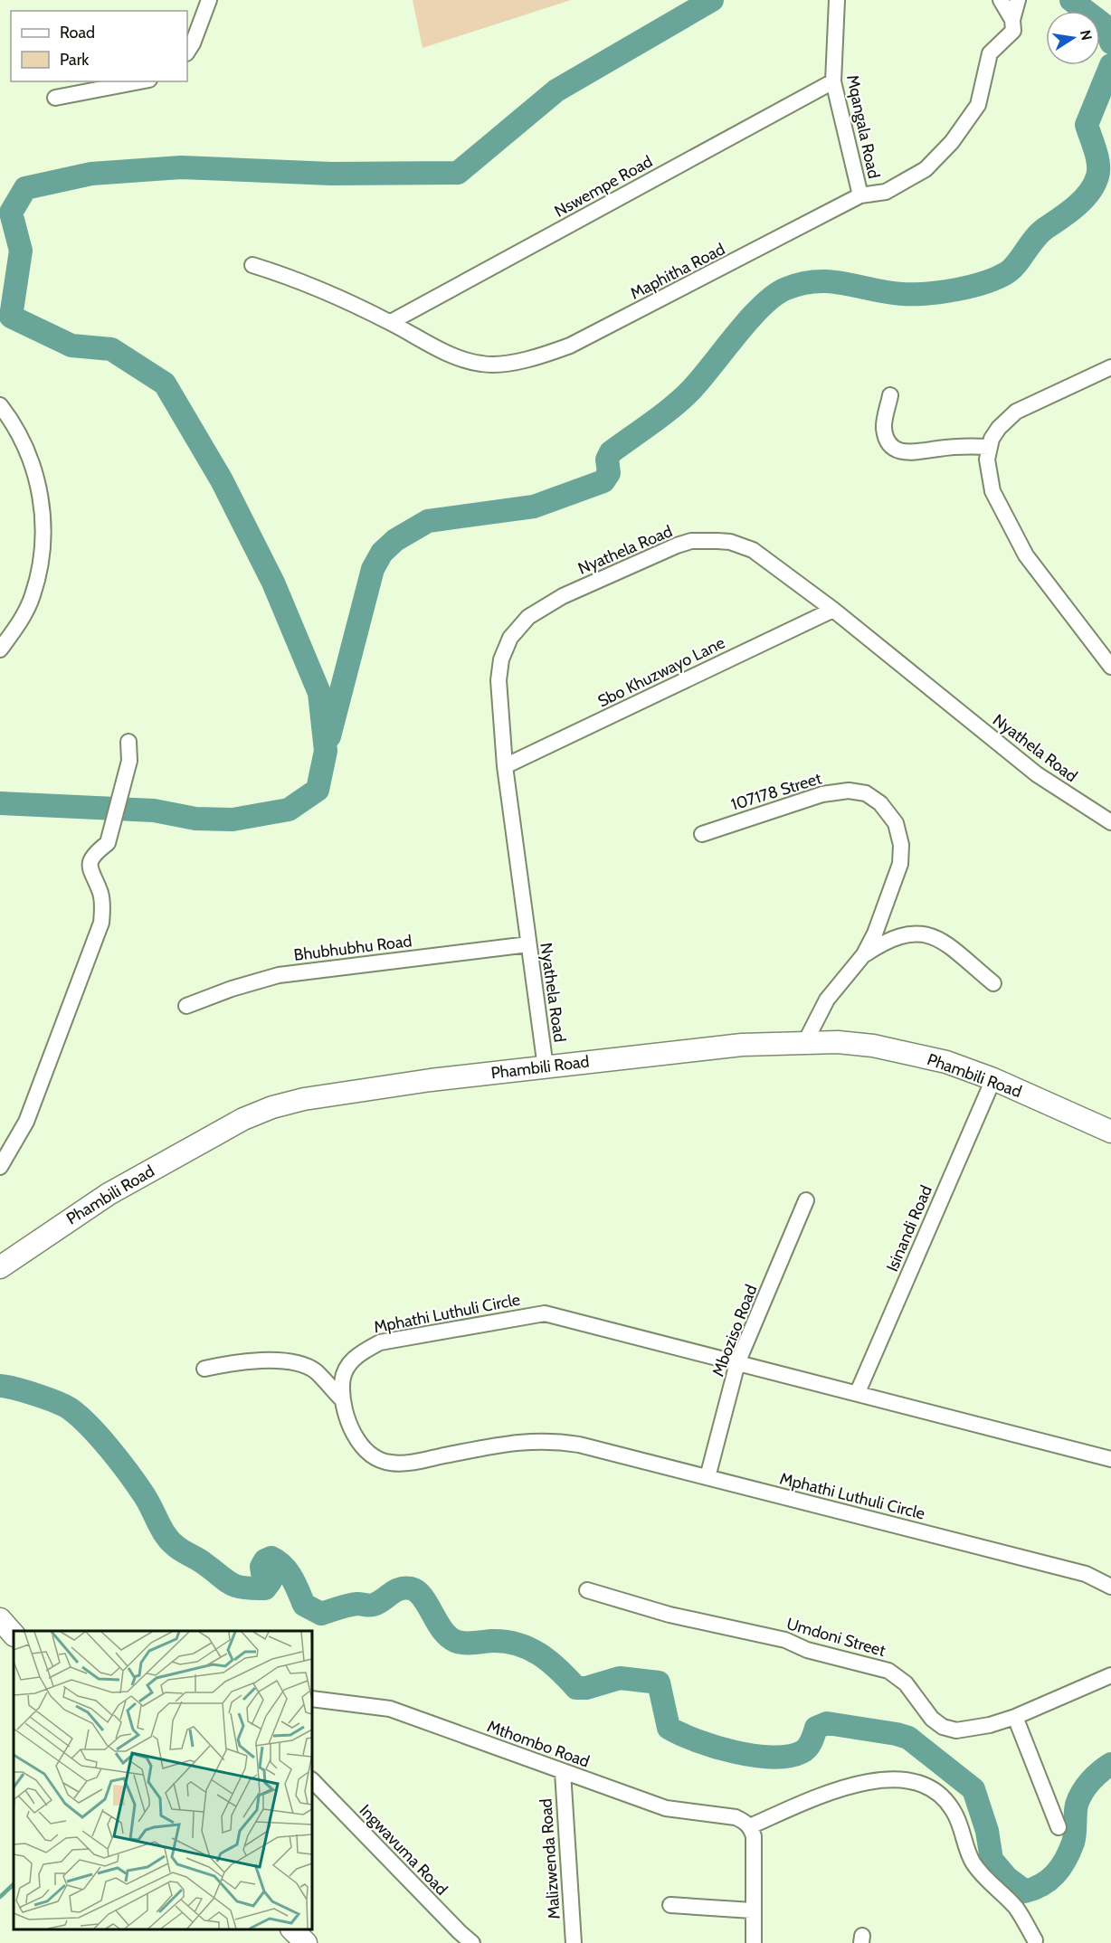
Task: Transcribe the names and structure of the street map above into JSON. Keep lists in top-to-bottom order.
{
  "streets": {
    "street": [
      "Mqangala Road",
      "Nswempe Road",
      "Maphitha Road",
      "Nyathela Road",
      "Sbo Khuzwayo Lane",
      "107178 Street",
      "Bhubhubhu Road",
      "Phambili Road",
      "Isinandi Road",
      "Mphathi Luthuli Circle",
      "Mboziso Road",
      "Umdoni Street",
      "Mthombo Road",
      "Ingwavuma Road",
      "Malizwenda Road"
    ]
  },
  "crossings": [
    ["Mqangala Road", "Nswempe Road"],
    ["Mqangala Road", "Maphitha Road"],
    ["Nswempe Road", "Maphitha Road"],
    ["Nyathela Road", "Sbo Khuzwayo Lane"],
    ["Nyathela Road", "Bhubhubhu Road"],
    ["Nyathela Road", "Phambili Road"],
    ["107178 Street", "Phambili Road"],
    ["Phambili Road", "Isinandi Road"],
    ["Isinandi Road", "Mphathi Luthuli Circle"],
    ["Mphathi Luthuli Circle", "Mboziso Road"],
    ["Mthombo Road", "Malizwenda Road"]
  ],
  "legend": ["Road", "Park"],
  "north": "right"
}
